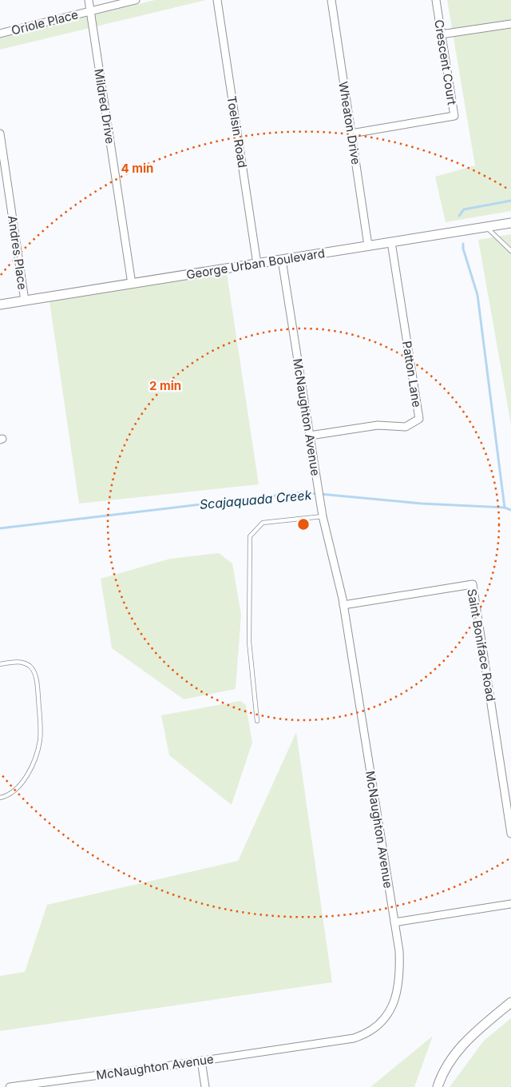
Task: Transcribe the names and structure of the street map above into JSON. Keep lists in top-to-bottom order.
{
  "streets": {
    "street": [
      "Oriole Place",
      "Crescent Court",
      "Mildred Drive",
      "Wheaton Drive",
      "Toelsin Road",
      "Andres Place",
      "George Urban Boulevard",
      "Patton Lane",
      "McNaughton Avenue",
      "Saint Boniface Road"
    ]
  },
  "crossings": [
    ["Oriole Place", "Mildred Drive"],
    ["Crescent Court", "Wheaton Drive"],
    ["Mildred Drive", "George Urban Boulevard"],
    ["Wheaton Drive", "George Urban Boulevard"],
    ["Toelsin Road", "George Urban Boulevard"],
    ["Andres Place", "George Urban Boulevard"],
    ["George Urban Boulevard", "Patton Lane"],
    ["George Urban Boulevard", "McNaughton Avenue"],
    ["Patton Lane", "McNaughton Avenue"],
    ["McNaughton Avenue", "Saint Boniface Road"]
  ],
  "water": ["Scajaquada Creek"],
  "rings": ["4 min", "2 min"]
}
